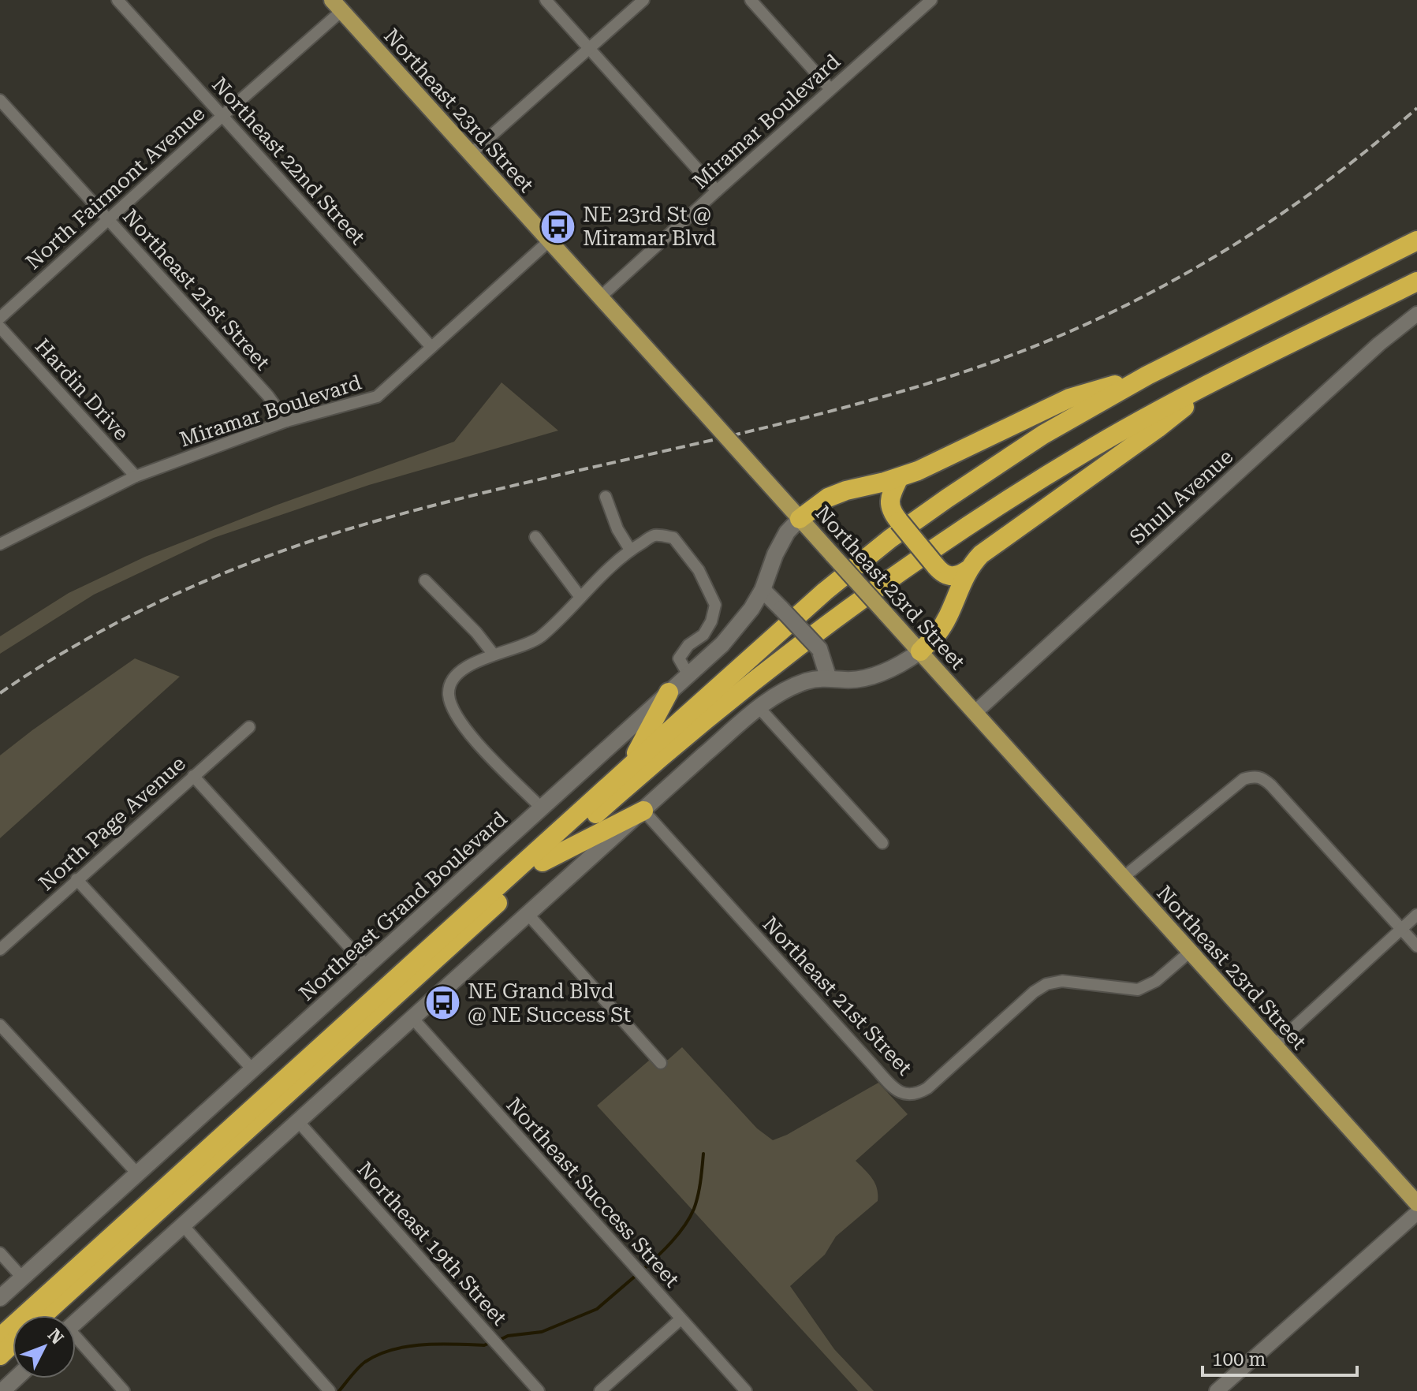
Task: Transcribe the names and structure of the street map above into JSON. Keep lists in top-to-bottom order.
{
  "streets": {
    "main road": ["Northeast 23rd Street", "Northeast Grand Boulevard"],
    "street": [
      "Miramar Boulevard",
      "Northeast 22nd Street",
      "North Fairmont Avenue",
      "Northeast 21st Street",
      "Hardin Drive",
      "Shull Avenue",
      "North Page Avenue",
      "Northeast Success Street",
      "Northeast 19th Street"
    ]
  },
  "crossings": [
    ["Northeast 23rd Street", "Miramar Boulevard"],
    ["Northeast 23rd Street", "North Fairmont Avenue"],
    ["Northeast 23rd Street", "Northeast 21st Street"],
    ["Northeast 23rd Street", "Shull Avenue"],
    ["Northeast 23rd Street", "Northeast Grand Boulevard"],
    ["Miramar Boulevard", "Northeast 22nd Street"],
    ["Miramar Boulevard", "Northeast 21st Street"],
    ["Miramar Boulevard", "Hardin Drive"],
    ["Northeast 22nd Street", "North Fairmont Avenue"],
    ["North Fairmont Avenue", "Northeast 21st Street"]
  ],
  "places": {
    "bus stop": ["NE 23rd St @ Miramar Blvd", "NE Grand Blvd @ NE Success St"]
  },
  "scale_bar": "100 m",
  "north": "top right"
}
